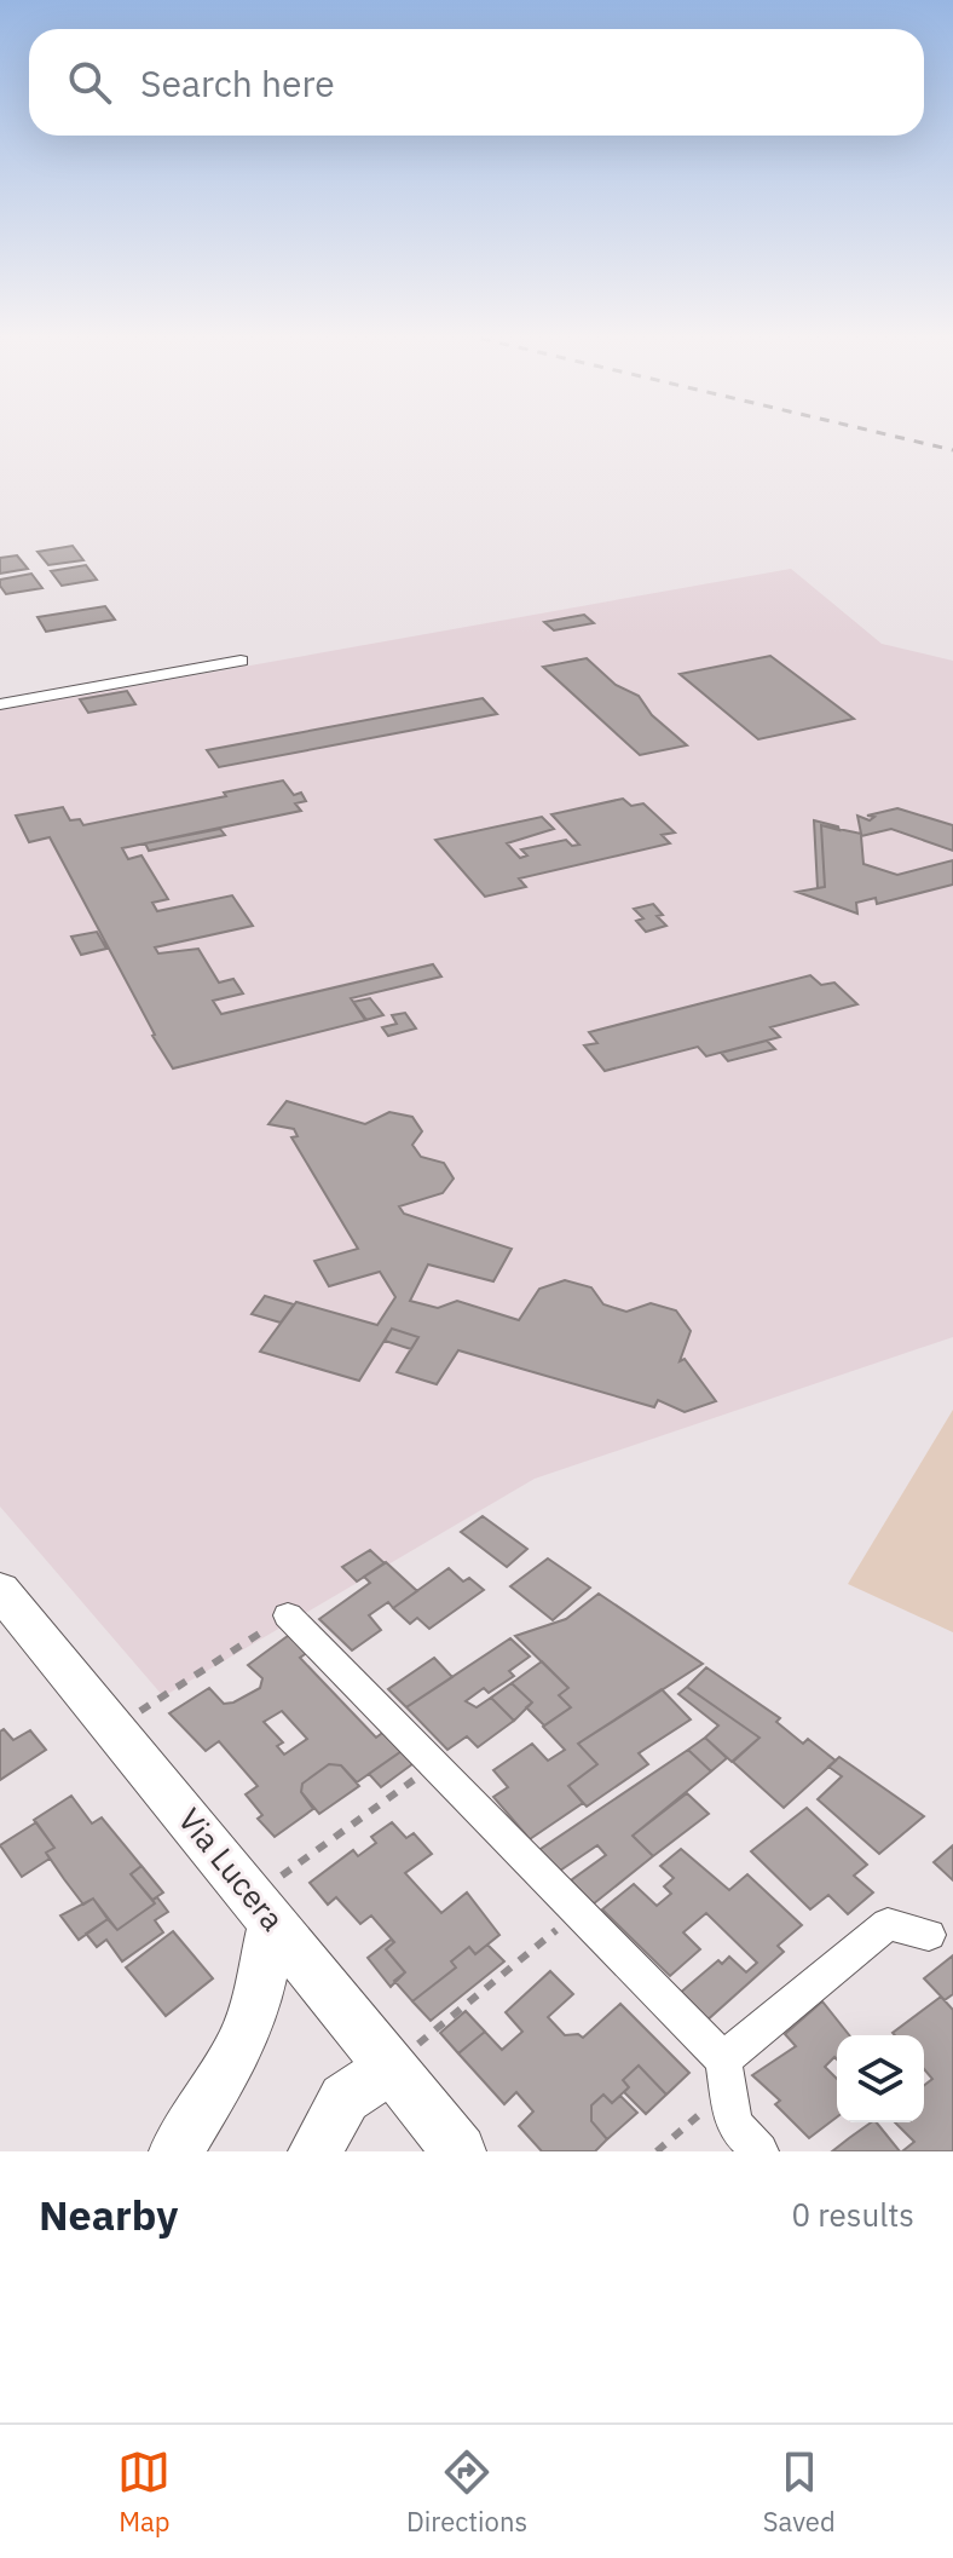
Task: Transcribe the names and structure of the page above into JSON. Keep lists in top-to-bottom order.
{
  "streets": {
    "main road": ["Via Lucera"]
  },
  "page": {
    "search": "Search here",
    "heading": ["Nearby", "0 results"],
    "nav": ["Map", "Directions", "Saved"]
  }
}
